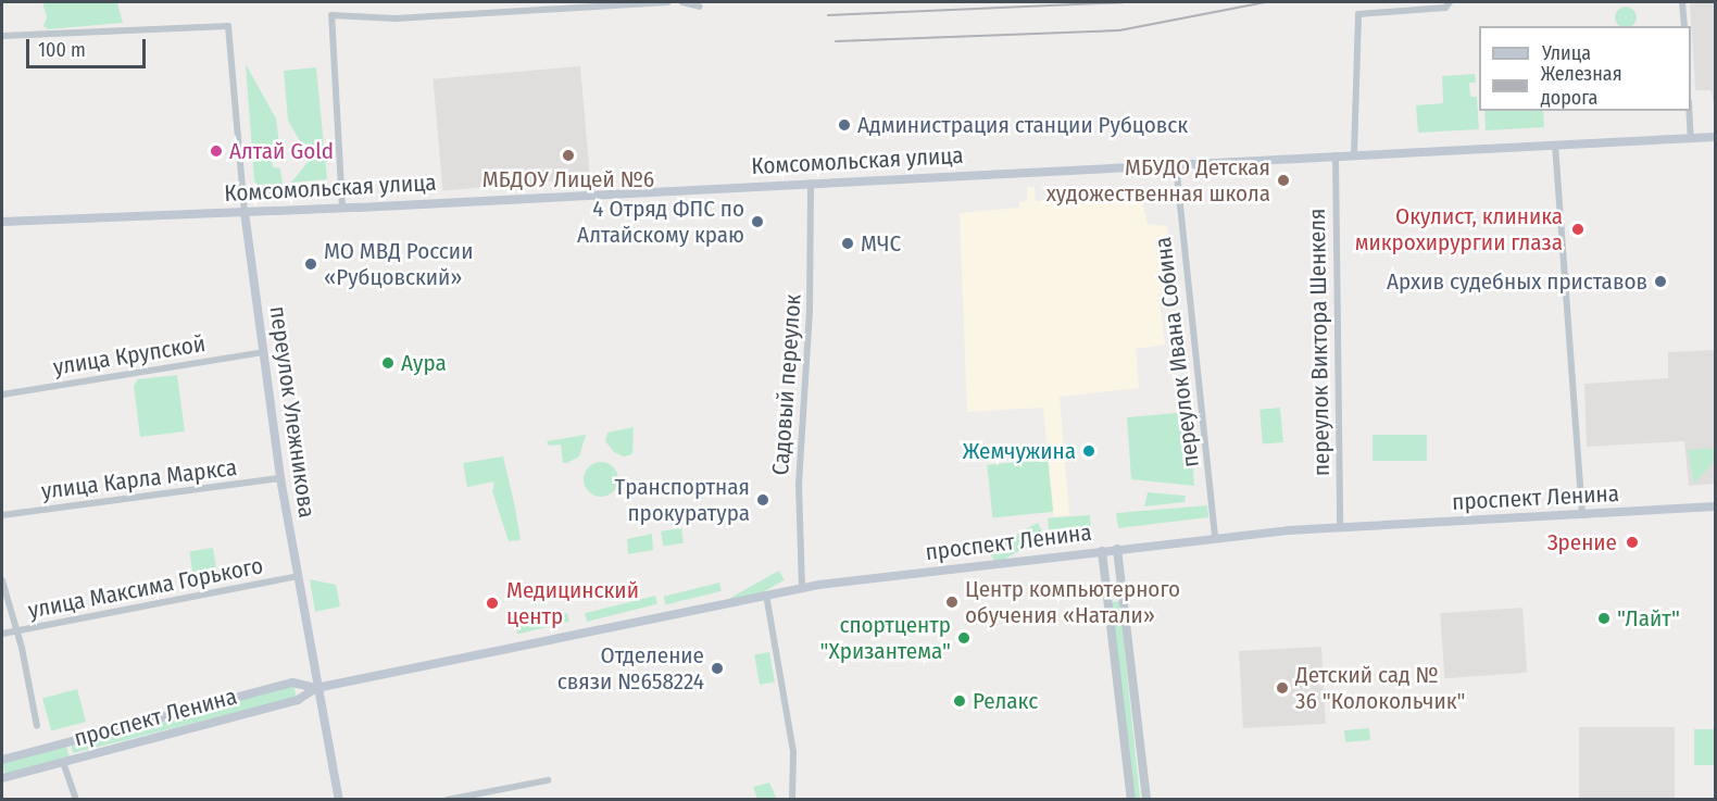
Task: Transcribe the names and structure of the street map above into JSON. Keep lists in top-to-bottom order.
{
  "streets": {
    "main road": ["Комсомольская улица", "переулок Улежникова", "проспект Ленина"],
    "street": [
      "переулок Виктора Шенкеля",
      "переулок Ивана Собина",
      "улица Крупской",
      "Садовый переулок",
      "улица Карла Маркса",
      "улица Максима Горького"
    ]
  },
  "crossings": [
    ["Комсомольская улица", "переулок Виктора Шенкеля"],
    ["Комсомольская улица", "переулок Ивана Собина"],
    ["Комсомольская улица", "Садовый переулок"],
    ["Комсомольская улица", "переулок Улежникова"],
    ["переулок Виктора Шенкеля", "проспект Ленина"],
    ["переулок Ивана Собина", "проспект Ленина"],
    ["улица Крупской", "переулок Улежникова"],
    ["Садовый переулок", "проспект Ленина"],
    ["переулок Улежникова", "улица Карла Маркса"],
    ["переулок Улежникова", "проспект Ленина"],
    ["переулок Улежникова", "улица Максима Горького"]
  ],
  "places": [
    "Администрация станции Рубцовск",
    "Алтай Gold",
    "МБДОУ Лицей №6",
    "МБУДО Детская художественная школа",
    "4 Отряд ФПС по Алтайскому краю",
    "Окулист, клиника микрохирургии глаза",
    "МЧС",
    "МО МВД России «Рубцовский»",
    "Архив судебных приставов",
    "Аура",
    "Жемчужина",
    "Транспортная прокуратура",
    "Зрение",
    "Центр компьютерного обучения «Натали»",
    "Медицинский центр",
    "\"Лайт\"",
    "спортцентр \"Хризантема\"",
    "Отделение связи №658224",
    "Детский сад № 36 \"Колокольчик\"",
    "Релакс"
  ],
  "legend": ["Улица", "Железная дорога"],
  "scale_bar": "100 m"
}
